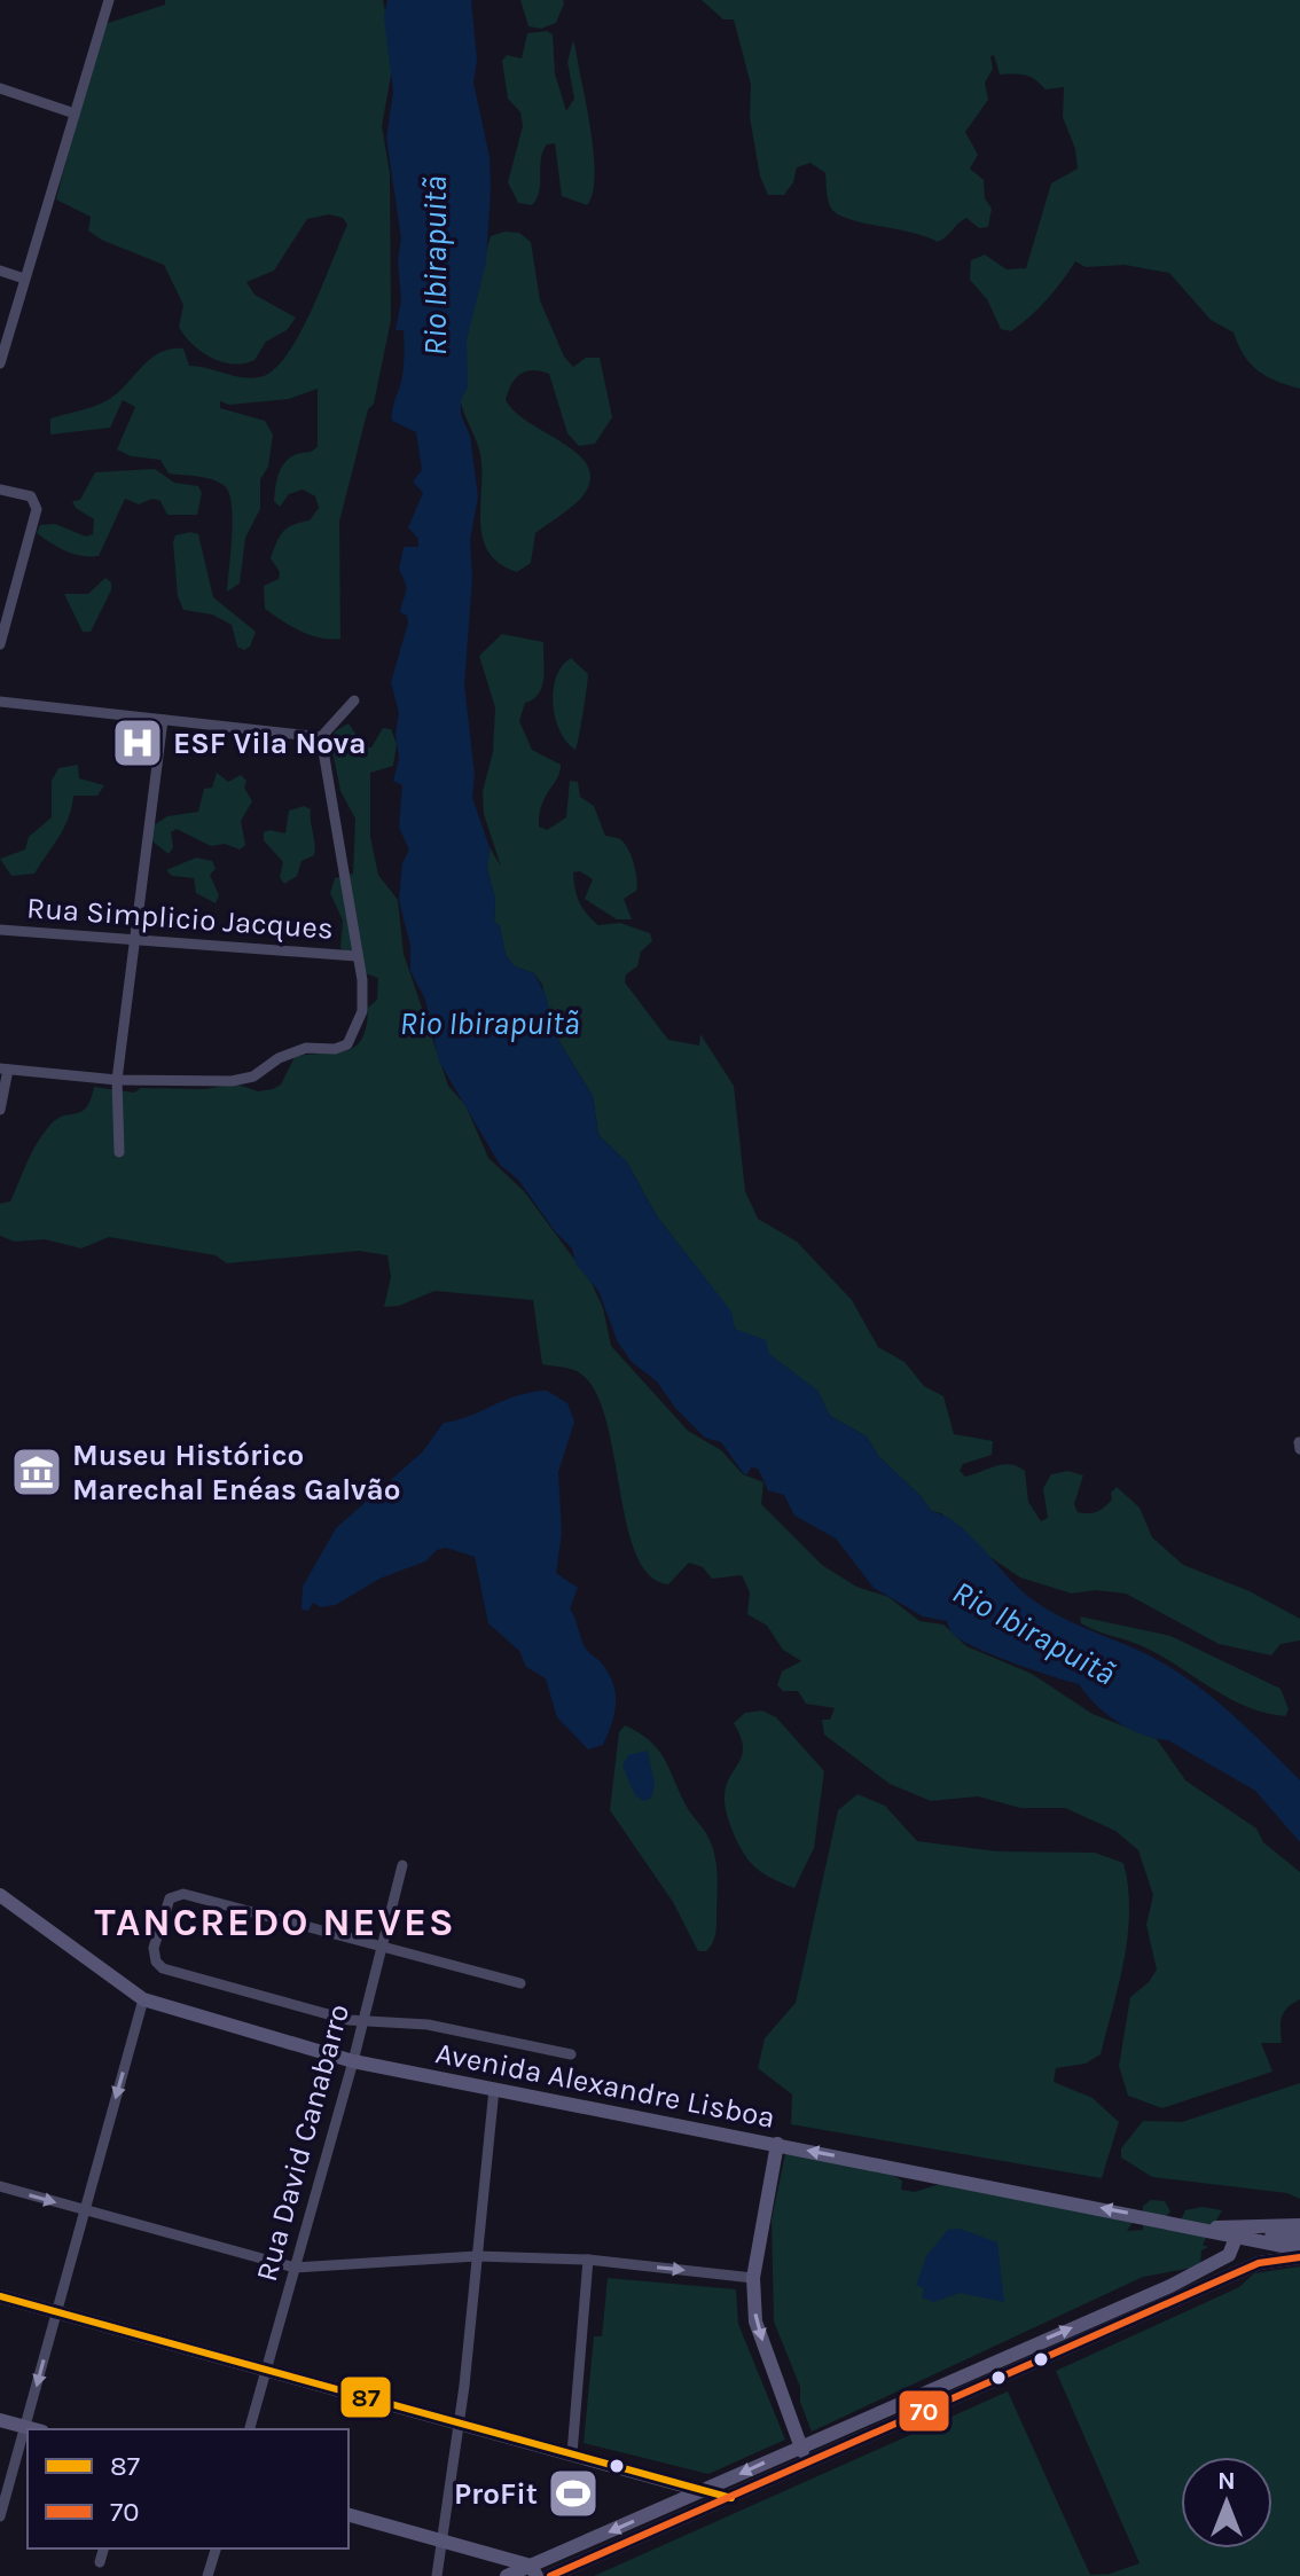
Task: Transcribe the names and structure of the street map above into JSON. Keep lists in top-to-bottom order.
{
  "streets": {
    "street": ["Rua Simplicio Jacques", "Avenida Alexandre Lisboa", "Rua David Canabarro"]
  },
  "crossings": [
    ["Avenida Alexandre Lisboa", "Rua David Canabarro"]
  ],
  "districts": ["TANCREDO NEVES"],
  "water": ["Rio Ibirapuitã"],
  "places": {
    "hospital": ["ESF Vila Nova"],
    "museum": ["Museu Histórico Marechal Enéas Galvão"],
    "sports": ["ProFit"]
  },
  "lines": ["transit line 70", "transit line 87"],
  "legend": ["87", "70"],
  "north": "top"
}
